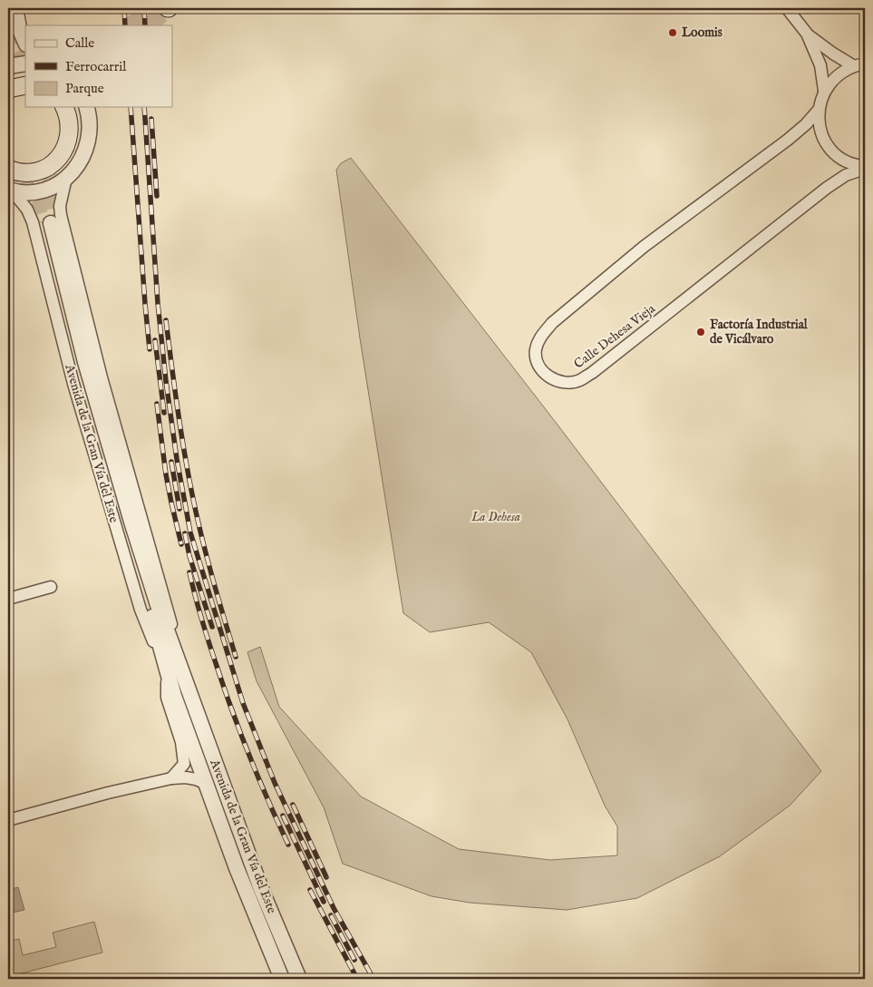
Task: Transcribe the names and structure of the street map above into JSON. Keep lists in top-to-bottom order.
{
  "streets": {
    "street": ["Calle Dehesa Vieja", "Avenida de la Gran Vía del Este"]
  },
  "parks": ["La Dehesa"],
  "places": ["Loomis", "Factoría Industrial de Vicálvaro"],
  "legend": ["Calle", "Ferrocarril", "Parque"]
}
